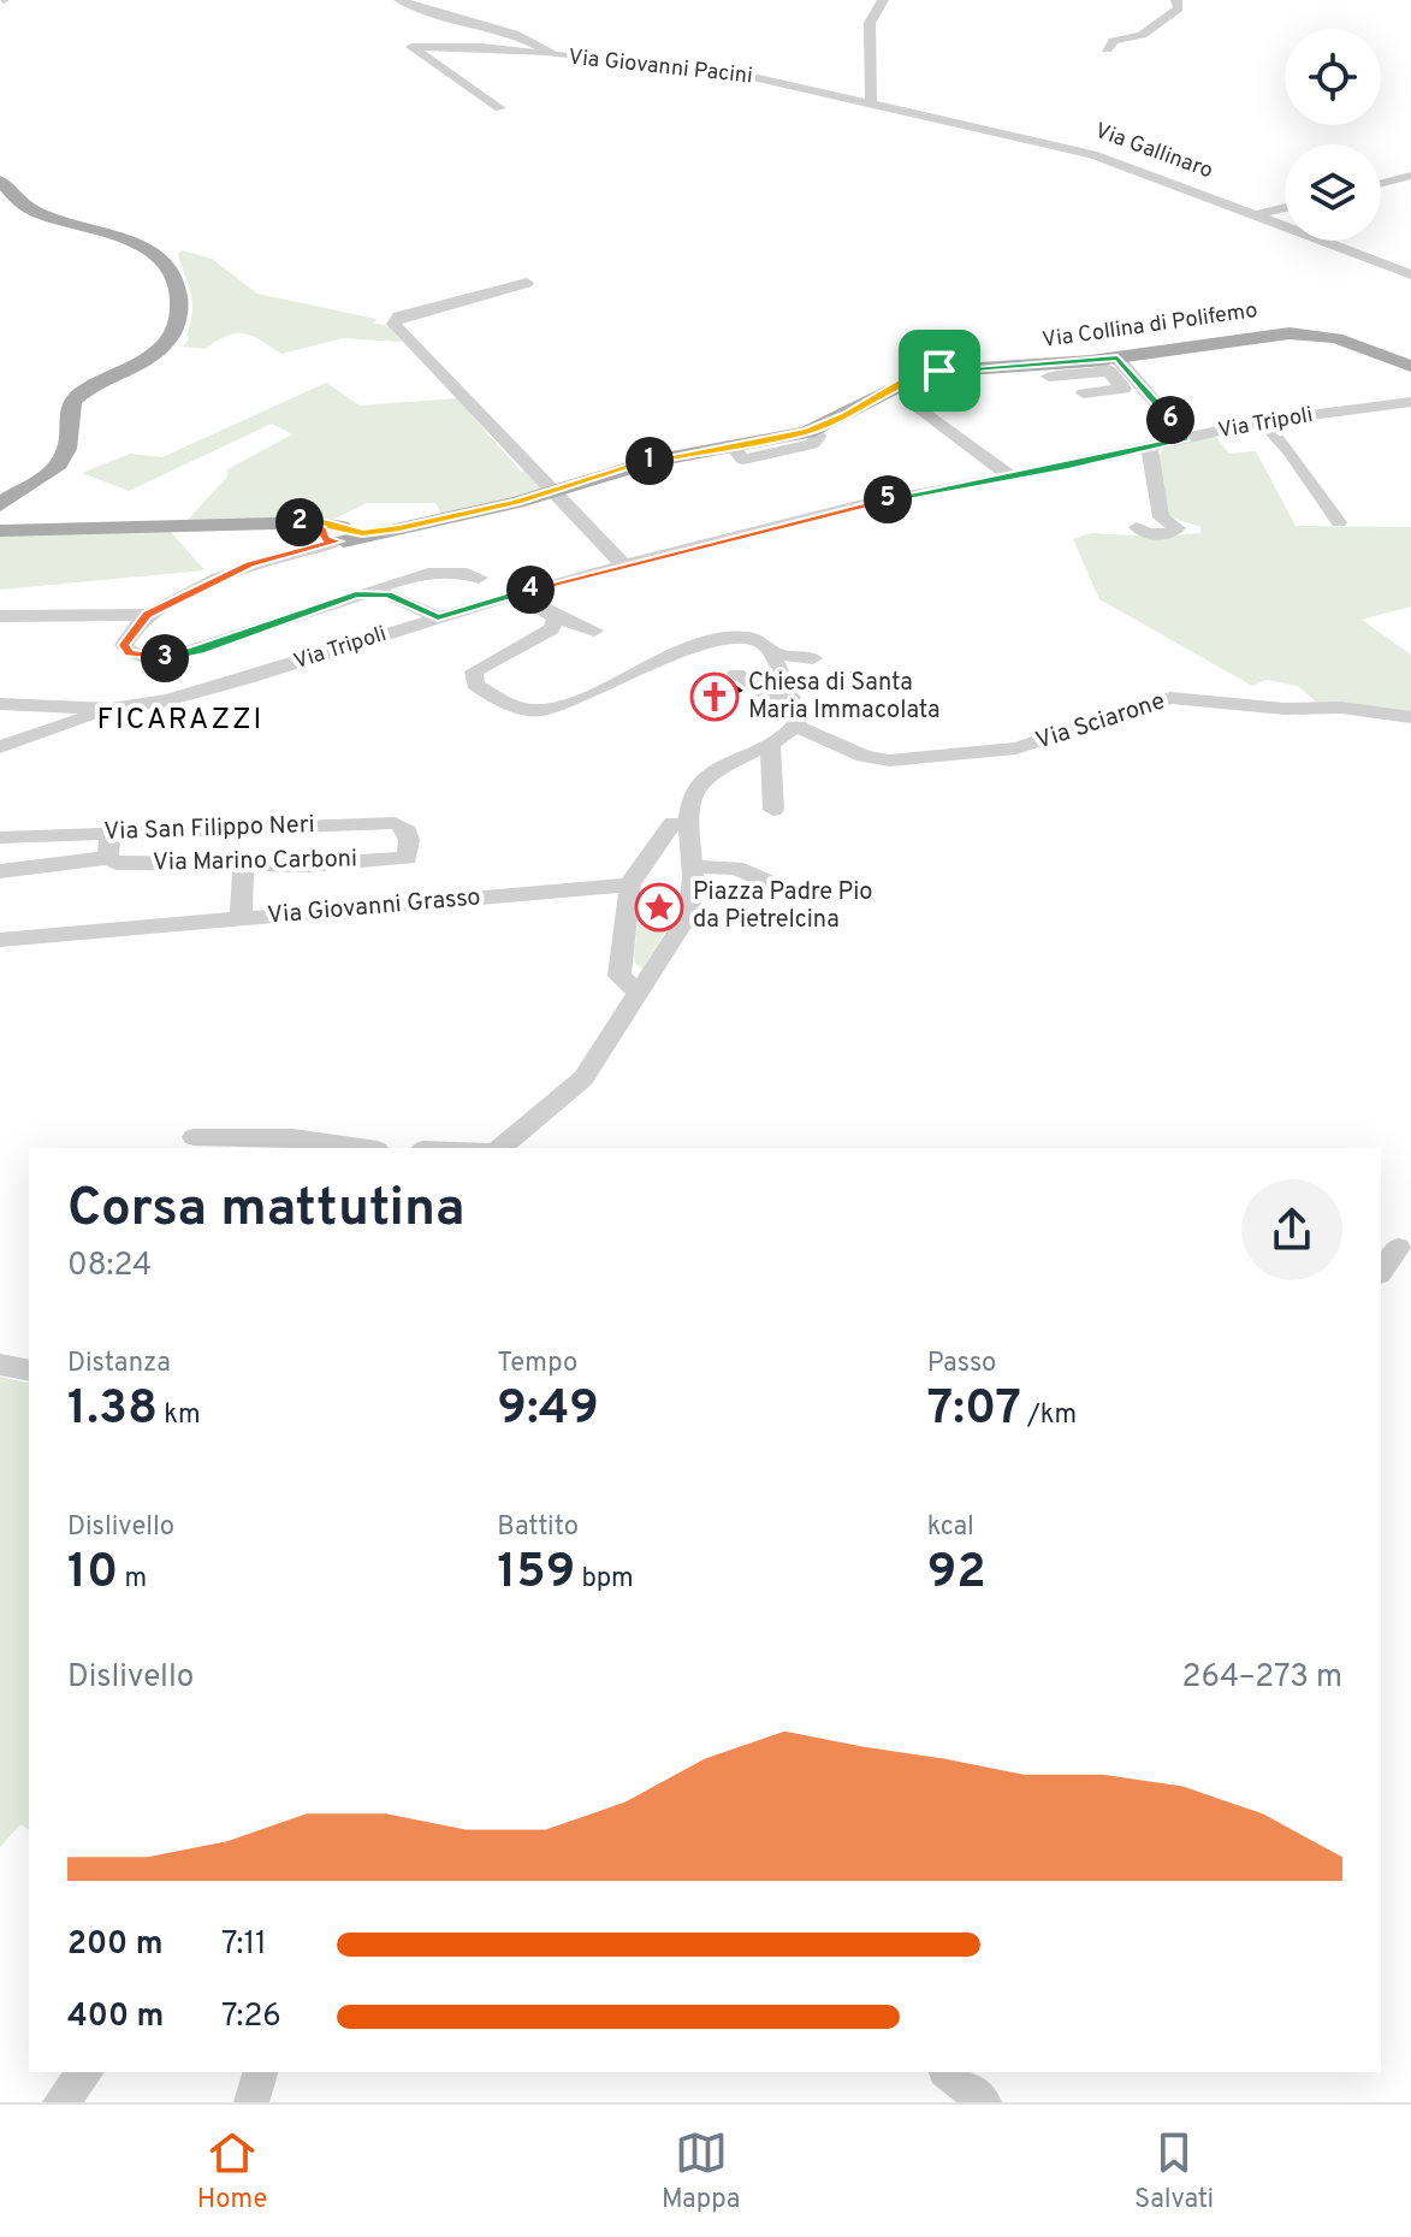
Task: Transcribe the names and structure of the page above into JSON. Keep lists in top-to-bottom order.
{
  "streets": {
    "main road": ["Via Collina di Polifemo"],
    "street": [
      "Via Giovanni Pacini",
      "Via Gallinaro",
      "Via Tripoli",
      "Via Sciarone",
      "Via San Filippo Neri",
      "Via Marino Carboni",
      "Via Giovanni Grasso"
    ]
  },
  "crossings": [
    ["Via Giovanni Pacini", "Via Gallinaro"],
    ["Via San Filippo Neri", "Via Marino Carboni"]
  ],
  "districts": ["FICARAZZI"],
  "places": {
    "church": ["Chiesa di Santa Maria Immacolata"],
    "place": ["Piazza Padre Pio da Pietrelcina"]
  },
  "page": {
    "pins": [
      "6",
      "1",
      "5",
      "2",
      "4",
      "3"
    ],
    "heading": ["Corsa mattutina", "08:24"],
    "stats": [
      ["Distanza", "1.38 km"],
      ["Tempo", "9:49"],
      ["Passo", "7:07 /km"],
      ["Dislivello", "10 m"],
      ["Battito", "159 bpm"],
      ["kcal", "92"]
    ],
    "chart": ["Dislivello", "264–273 m"],
    "list": [
      {
        "name": "200 m",
        "note": "7:11"
      },
      {
        "name": "400 m",
        "note": "7:26"
      }
    ],
    "tabs": ["Home", "Mappa", "Salvati"]
  }
}
